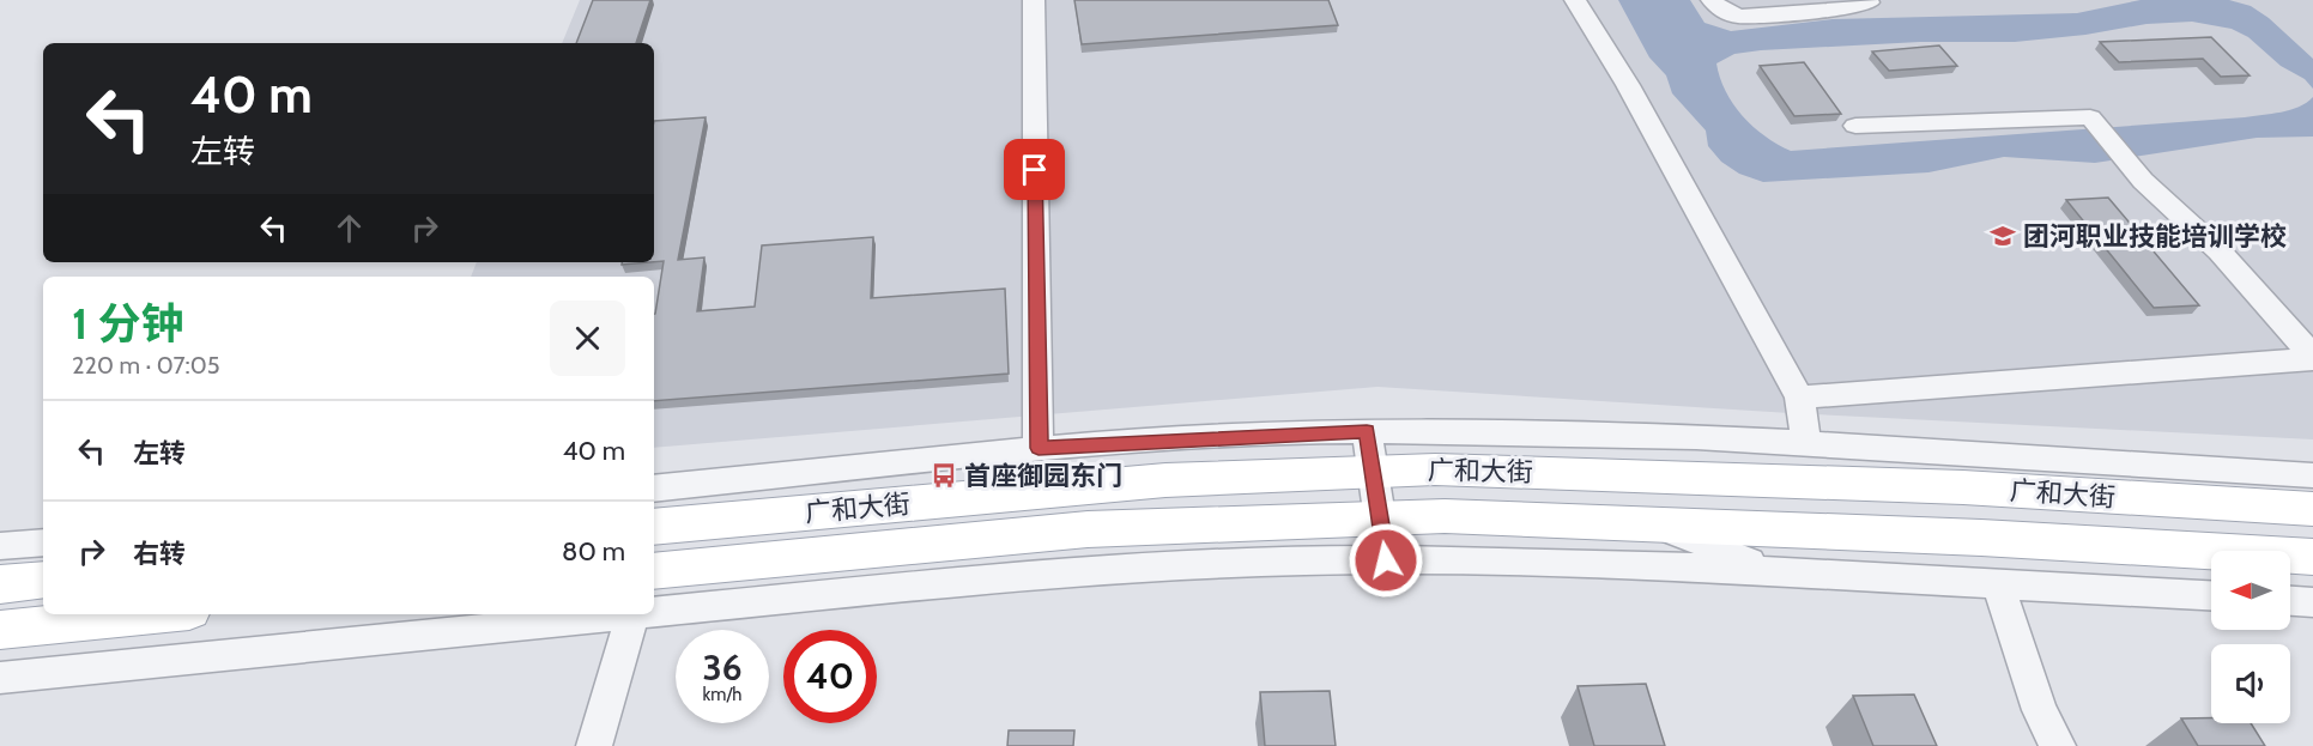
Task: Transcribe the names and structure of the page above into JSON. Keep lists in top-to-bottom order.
{
  "streets": {
    "main road": ["广和大街"]
  },
  "places": {
    "school or university": ["团河职业技能培训学校"],
    "bus stop": ["首座御园东门"]
  },
  "north": "left",
  "page": {
    "turn": ["40 m", "左转"],
    "heading": ["1 分钟", "220 m · 07:05"],
    "list": [
      {
        "name": "左转",
        "value": "40 m"
      },
      {
        "name": "右转",
        "value": "80 m"
      }
    ],
    "speed": "36 km/h",
    "limit": "40"
  }
}
